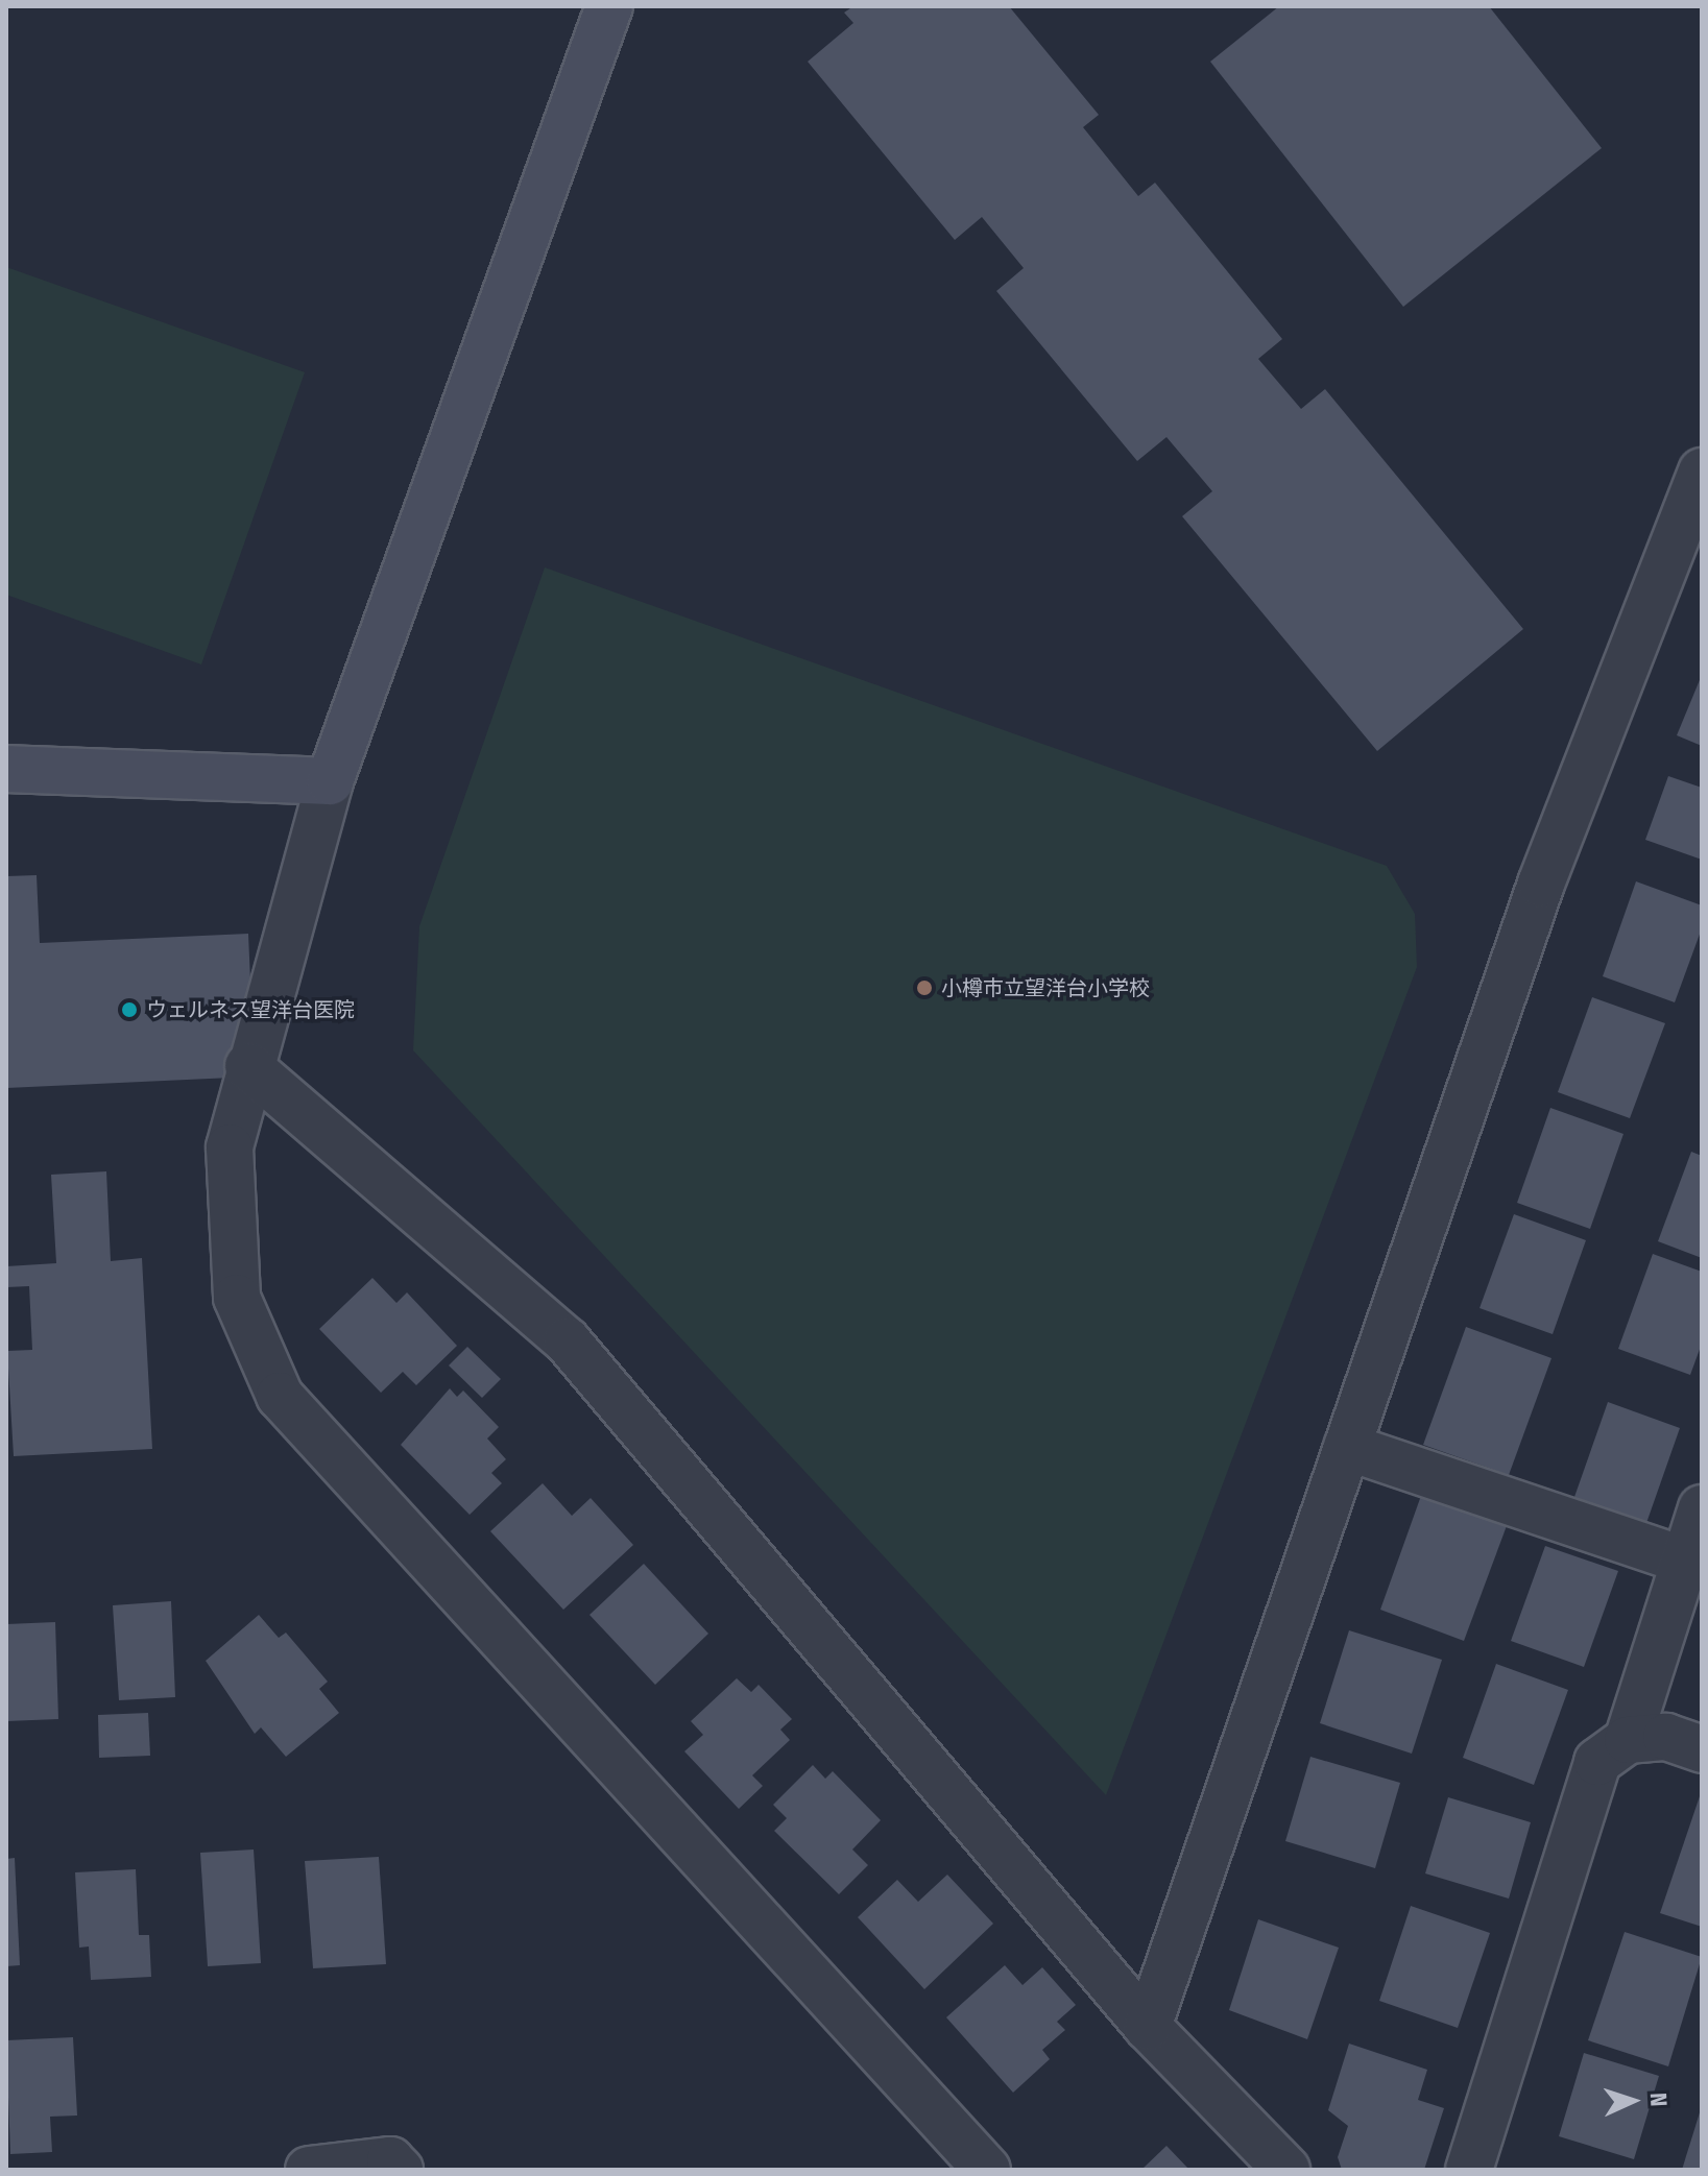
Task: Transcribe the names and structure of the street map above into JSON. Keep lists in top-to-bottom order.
{
  "places": ["小樽市立望洋台小学校", "ウェルネス望洋台医院"],
  "north": "right"
}
